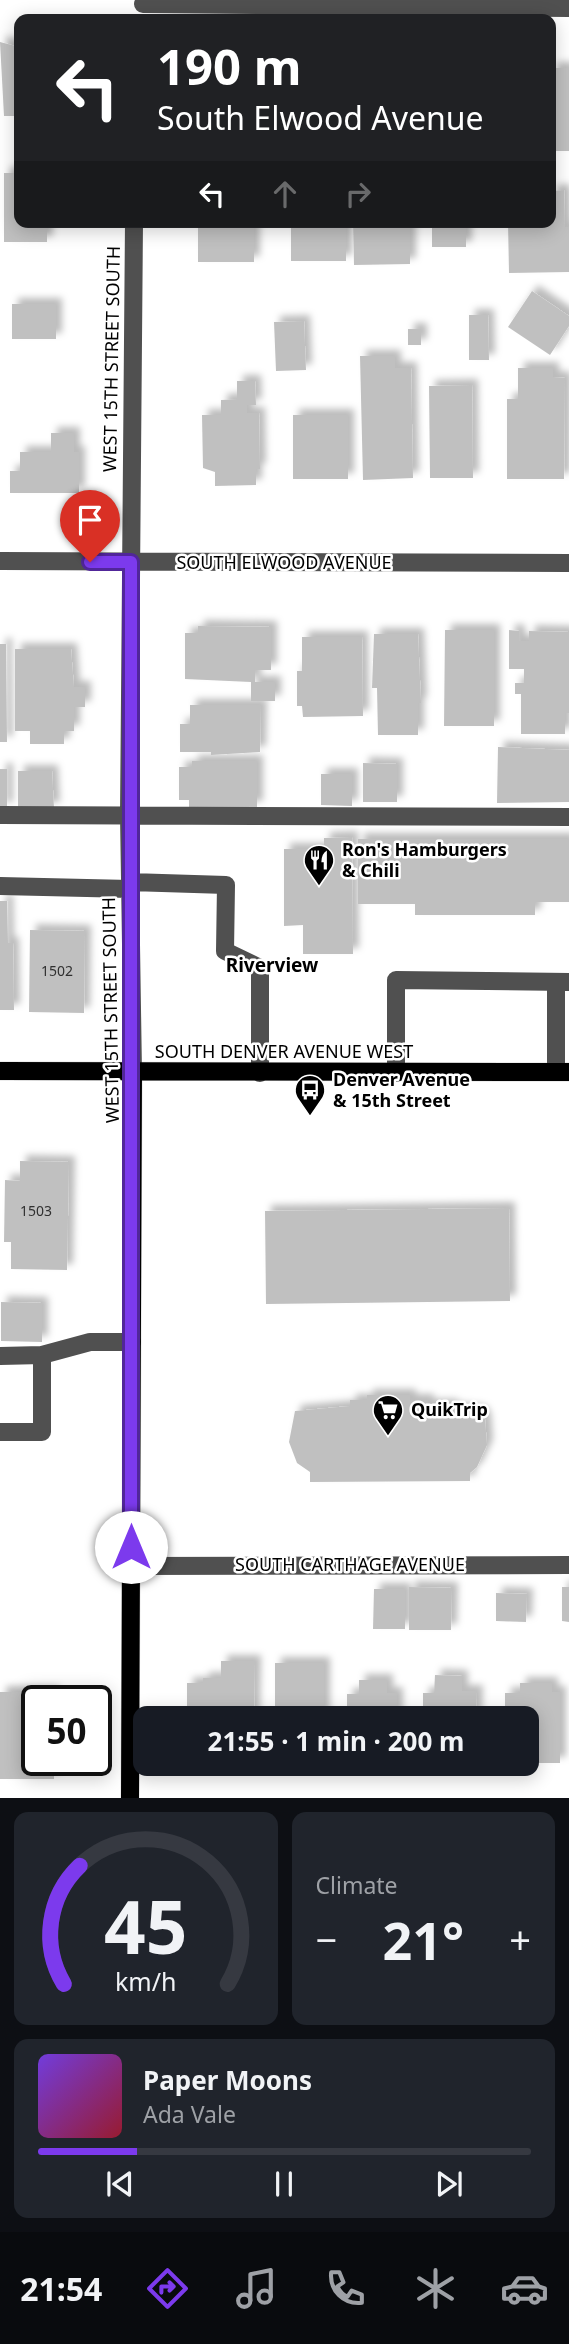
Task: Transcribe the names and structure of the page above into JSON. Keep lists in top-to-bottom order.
{
  "streets": {
    "main road": ["WEST 15TH STREET SOUTH", "SOUTH DENVER AVENUE WEST"],
    "street": ["SOUTH ELWOOD AVENUE", "SOUTH CARTHAGE AVENUE"]
  },
  "crossings": [
    ["WEST 15TH STREET SOUTH", "SOUTH ELWOOD AVENUE"],
    ["WEST 15TH STREET SOUTH", "SOUTH DENVER AVENUE WEST"],
    ["WEST 15TH STREET SOUTH", "SOUTH CARTHAGE AVENUE"]
  ],
  "districts": ["Riverview"],
  "places": {
    "restaurant": ["Ron's Hamburgers & Chili"],
    "bus stop": ["Denver Avenue & 15th Street"],
    "supermarket": ["QuikTrip"]
  },
  "house_numbers": ["1502", "1503"],
  "page": {
    "turn": ["190 m", "South Elwood Avenue"],
    "limit": "50",
    "trip": "21:55 · 1 min · 200 m",
    "tile": "Climate",
    "heat": ["−", "21°", "+"],
    "song": ["Paper Moons", "Ada Vale"],
    "tabs": "21:54",
    "gauge": ["45", "km/h"]
  }
}
